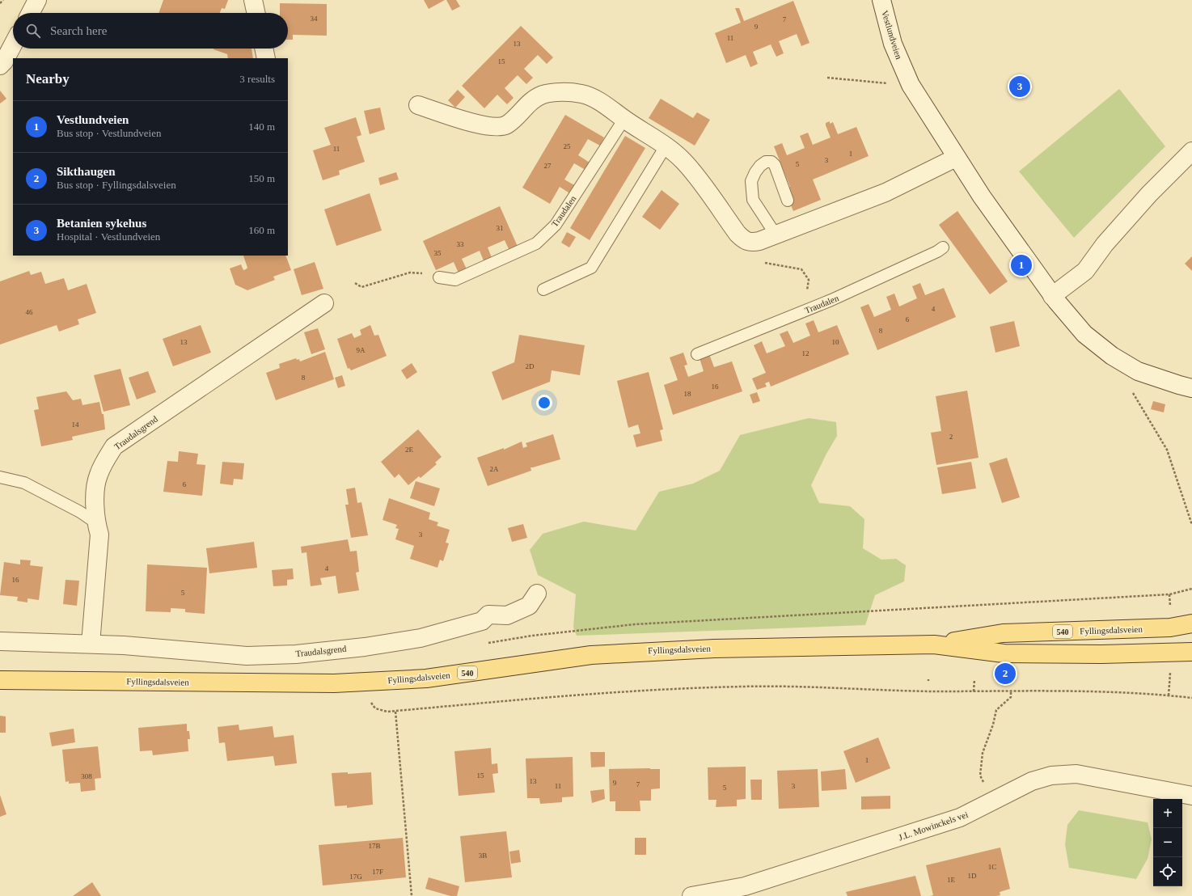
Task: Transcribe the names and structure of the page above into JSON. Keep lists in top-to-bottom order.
{
  "streets": {
    "main road": ["Fyllingsdalsveien", "540"],
    "street": ["Vestlundveien", "Traudalsgrend", "J.L. Mowinckels vei"],
    "lane": ["Traudalen"]
  },
  "house_numbers": [
    "34",
    "7",
    "9",
    "11",
    "13",
    "15",
    "25",
    "11",
    "1",
    "3",
    "5",
    "27",
    "31",
    "33",
    "35",
    "4",
    "46",
    "6",
    "8",
    "13",
    "10",
    "9A",
    "12",
    "2D",
    "8",
    "16",
    "18",
    "14",
    "2",
    "2E",
    "2A",
    "6",
    "3",
    "4",
    "16",
    "5",
    "1",
    "15",
    "308",
    "13",
    "9",
    "7",
    "11",
    "3",
    "5",
    "17B",
    "3B",
    "1C",
    "17F",
    "1D",
    "17G",
    "1E"
  ],
  "page": {
    "search": "Search here",
    "heading": ["Nearby", "3 results"],
    "pins": ["3", "1", "2"],
    "list": [
      {
        "mark": "1",
        "name": "Vestlundveien",
        "note": "Bus stop · Vestlundveien",
        "value": "140 m"
      },
      {
        "mark": "2",
        "name": "Sikthaugen",
        "note": "Bus stop · Fyllingsdalsveien",
        "value": "150 m"
      },
      {
        "mark": "3",
        "name": "Betanien sykehus",
        "note": "Hospital · Vestlundveien",
        "value": "160 m"
      }
    ],
    "map_buttons": ["+", "−"]
  }
}
